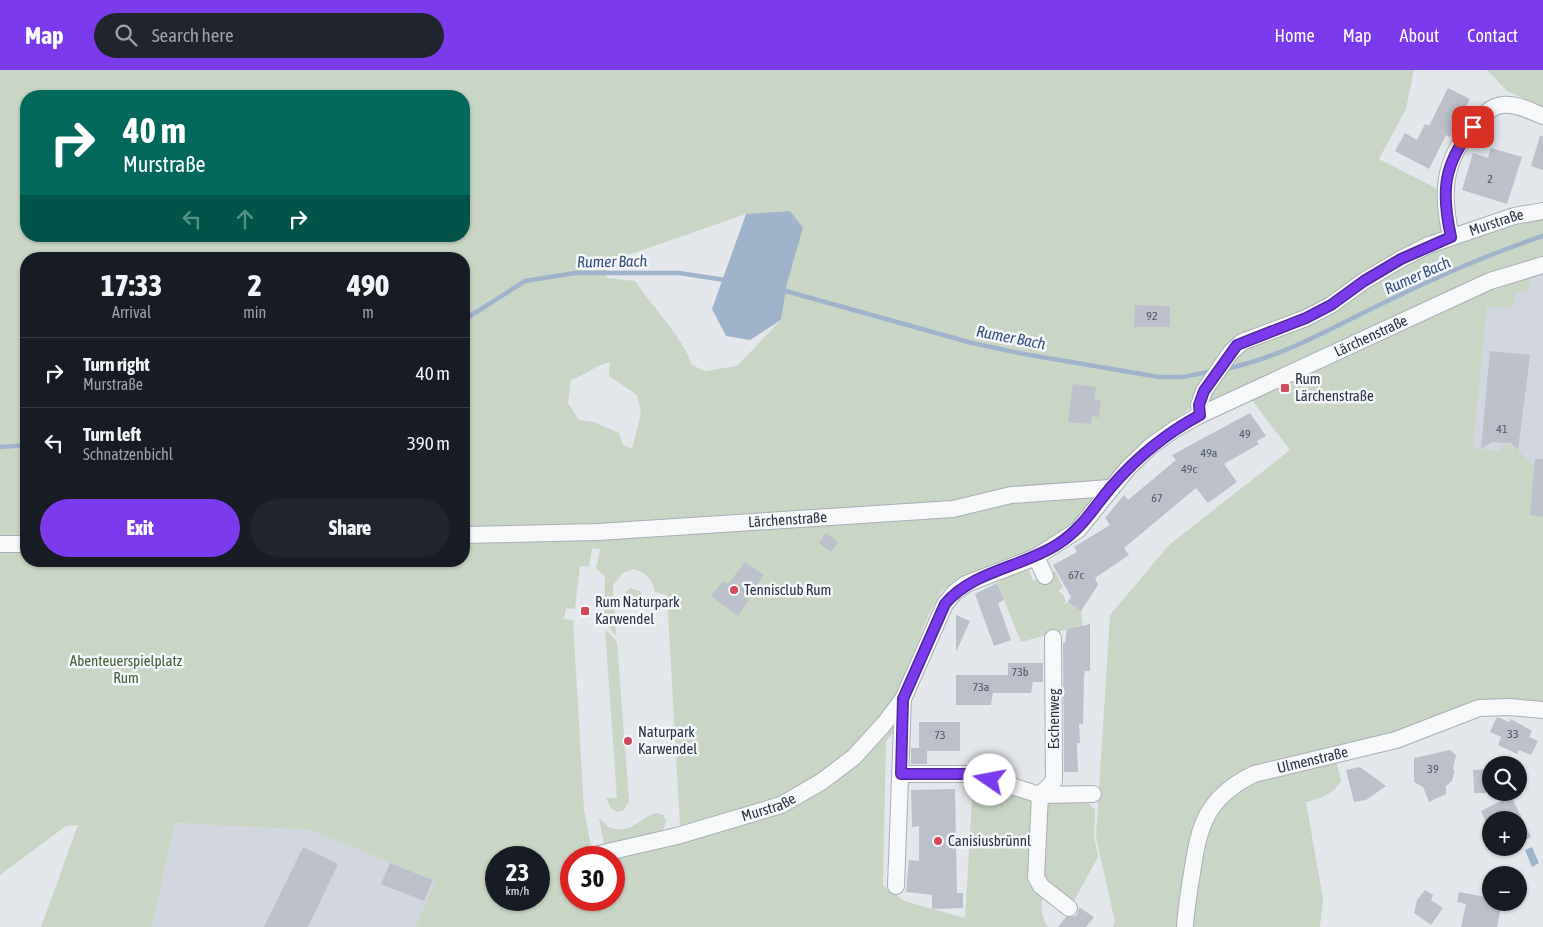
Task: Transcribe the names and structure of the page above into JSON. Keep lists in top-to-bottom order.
{
  "streets": {
    "street": [
      "Murstraße",
      "Lärchenstraße",
      "Eschenweg",
      "Ulmenstraße"
    ]
  },
  "crossings": [
    ["Murstraße", "Lärchenstraße"]
  ],
  "water": ["Rumer Bach"],
  "parks": ["Abenteuerspielplatz Rum"],
  "places": {
    "transit": ["Rum Lärchenstraße", "Rum Naturpark Karwendel"],
    "other": ["Tennisclub Rum", "Naturpark Karwendel", "Canisiusbrünnl"]
  },
  "house_numbers": [
    "2",
    "92",
    "41",
    "49",
    "49a",
    "49c",
    "67",
    "67c",
    "73b",
    "73a",
    "33",
    "73",
    "39"
  ],
  "page": {
    "header": "Map",
    "search": "Search here",
    "nav": [
      "Home",
      "Map",
      "About",
      "Contact"
    ],
    "turn": ["40 m", "Murstraße"],
    "eta": [
      "17:33",
      "Arrival",
      "2",
      "min",
      "490",
      "m"
    ],
    "list": [
      {
        "name": "Turn right",
        "note": "Murstraße",
        "value": "40 m"
      },
      {
        "name": "Turn left",
        "note": "Schnatzenbichl",
        "value": "390 m"
      }
    ],
    "buttons": ["Exit", "Share"],
    "map_buttons": ["+", "−"],
    "speed": "23 km/h",
    "limit": "30"
  }
}
